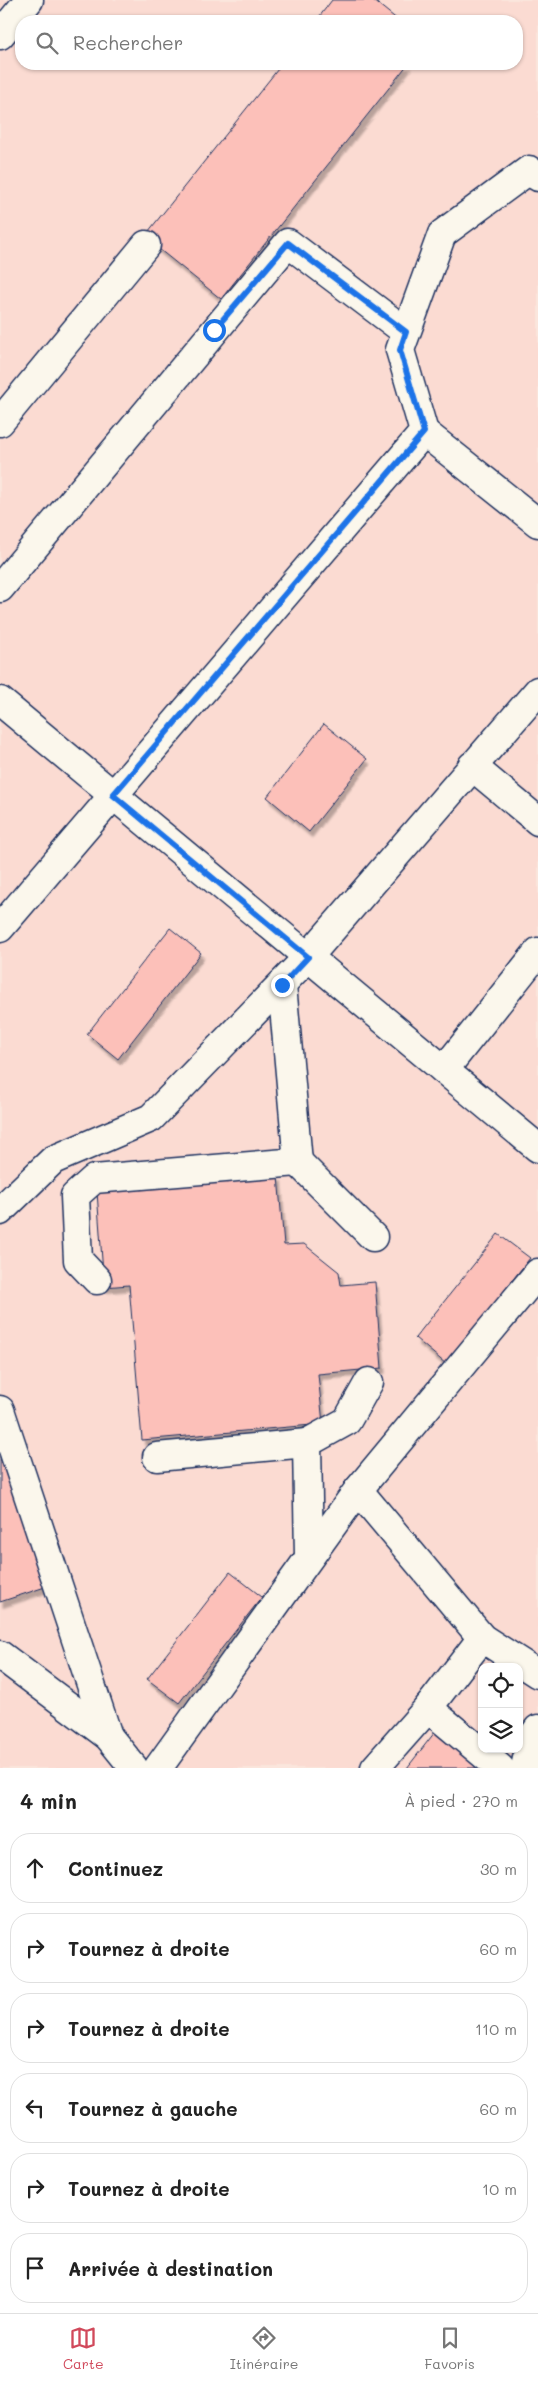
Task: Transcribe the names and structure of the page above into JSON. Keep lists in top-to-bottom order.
{
  "page": {
    "search": "Rechercher",
    "heading": ["4 min", "À pied · 270 m"],
    "list": [
      ["Continuez", "30 m"],
      ["Tournez à droite", "60 m"],
      ["Tournez à droite", "110 m"],
      ["Tournez à gauche", "60 m"],
      ["Tournez à droite", "10 m"],
      "Arrivée à destination"
    ],
    "nav": ["Carte", "Itinéraire", "Favoris"]
  }
}
